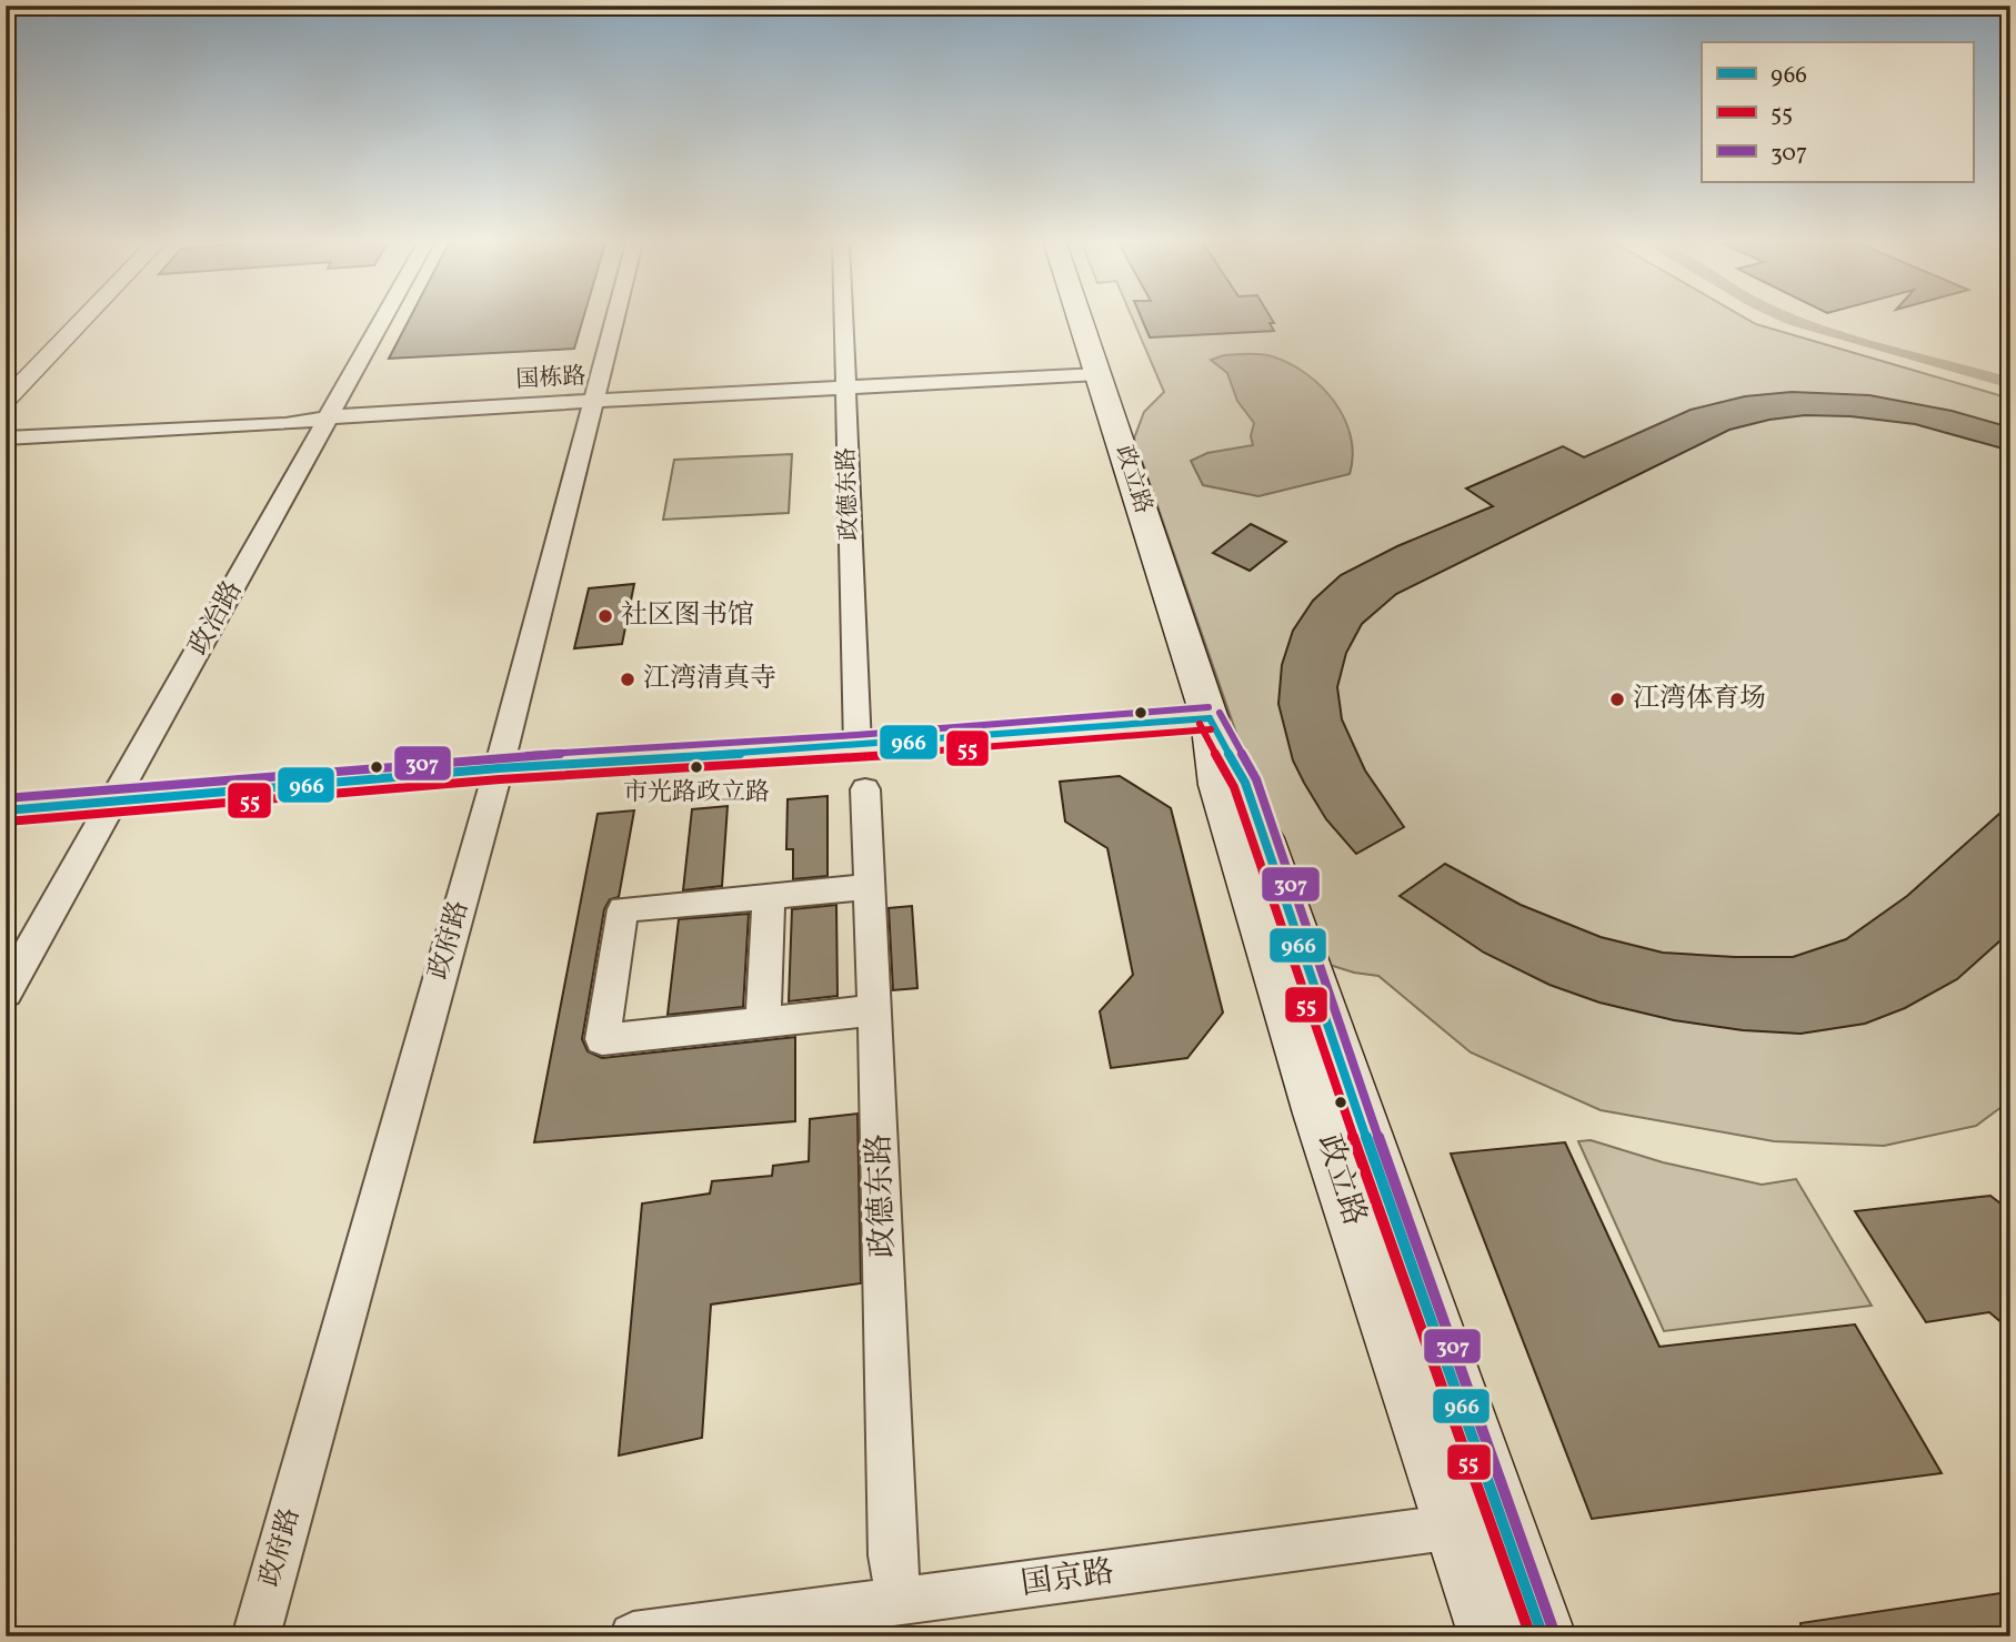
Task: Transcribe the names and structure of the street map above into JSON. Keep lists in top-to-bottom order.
{
  "streets": {
    "main road": ["政立路"],
    "street": [
      "国栋路",
      "政德东路",
      "政治路",
      "政府路",
      "国京路"
    ]
  },
  "crossings": [
    ["国栋路", "政立路"],
    ["国栋路", "政德东路"],
    ["国栋路", "政治路"],
    ["国栋路", "政府路"],
    ["政立路", "国京路"],
    ["政德东路", "国京路"]
  ],
  "places": [
    "社区图书馆",
    "江湾清真寺",
    "江湾体育场",
    "市光路政立路"
  ],
  "lines": ["transit line 307", "transit line 966", "transit line 55"],
  "legend": ["966", "55", "307"]
}
